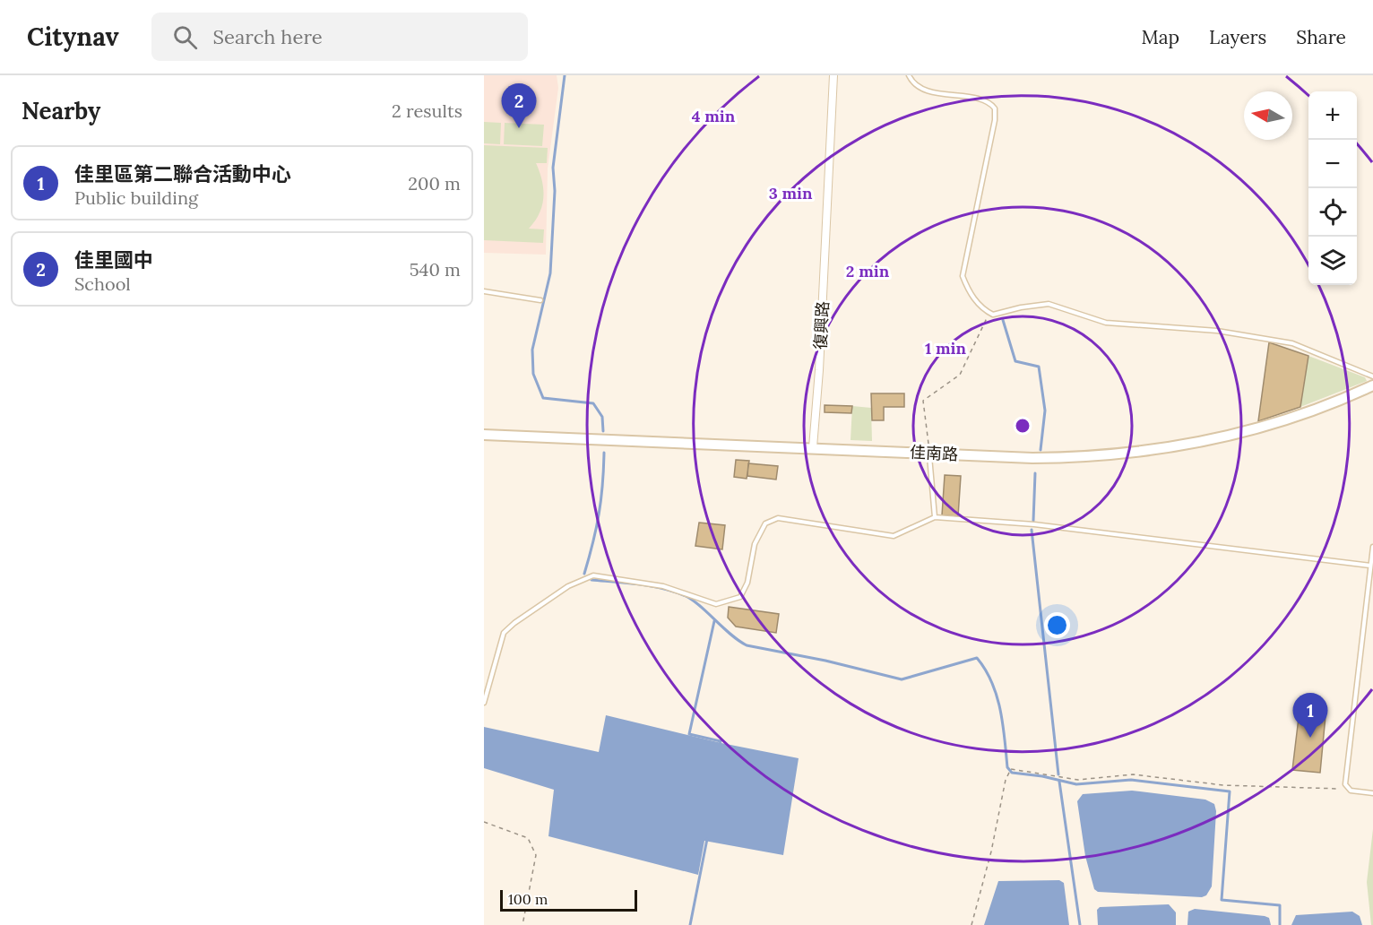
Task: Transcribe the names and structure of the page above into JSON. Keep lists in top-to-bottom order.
{
  "streets": {
    "street": ["復興路", "佳南路"]
  },
  "crossings": [
    ["復興路", "佳南路"]
  ],
  "scale_bar": "100 m",
  "north": "left",
  "page": {
    "header": "Citynav",
    "search": "Search here",
    "nav": ["Map", "Layers", "Share"],
    "heading": ["Nearby", "2 results"],
    "pins": ["2", "1"],
    "map_buttons": ["+", "−"],
    "list": [
      {
        "mark": "1",
        "name": "佳里區第二聯合活動中心",
        "note": "Public building",
        "value": "200 m"
      },
      {
        "mark": "2",
        "name": "佳里國中",
        "note": "School",
        "value": "540 m"
      }
    ],
    "scale": "100 m"
  },
  "rings": [
    "4 min",
    "3 min",
    "2 min",
    "1 min"
  ]
}
